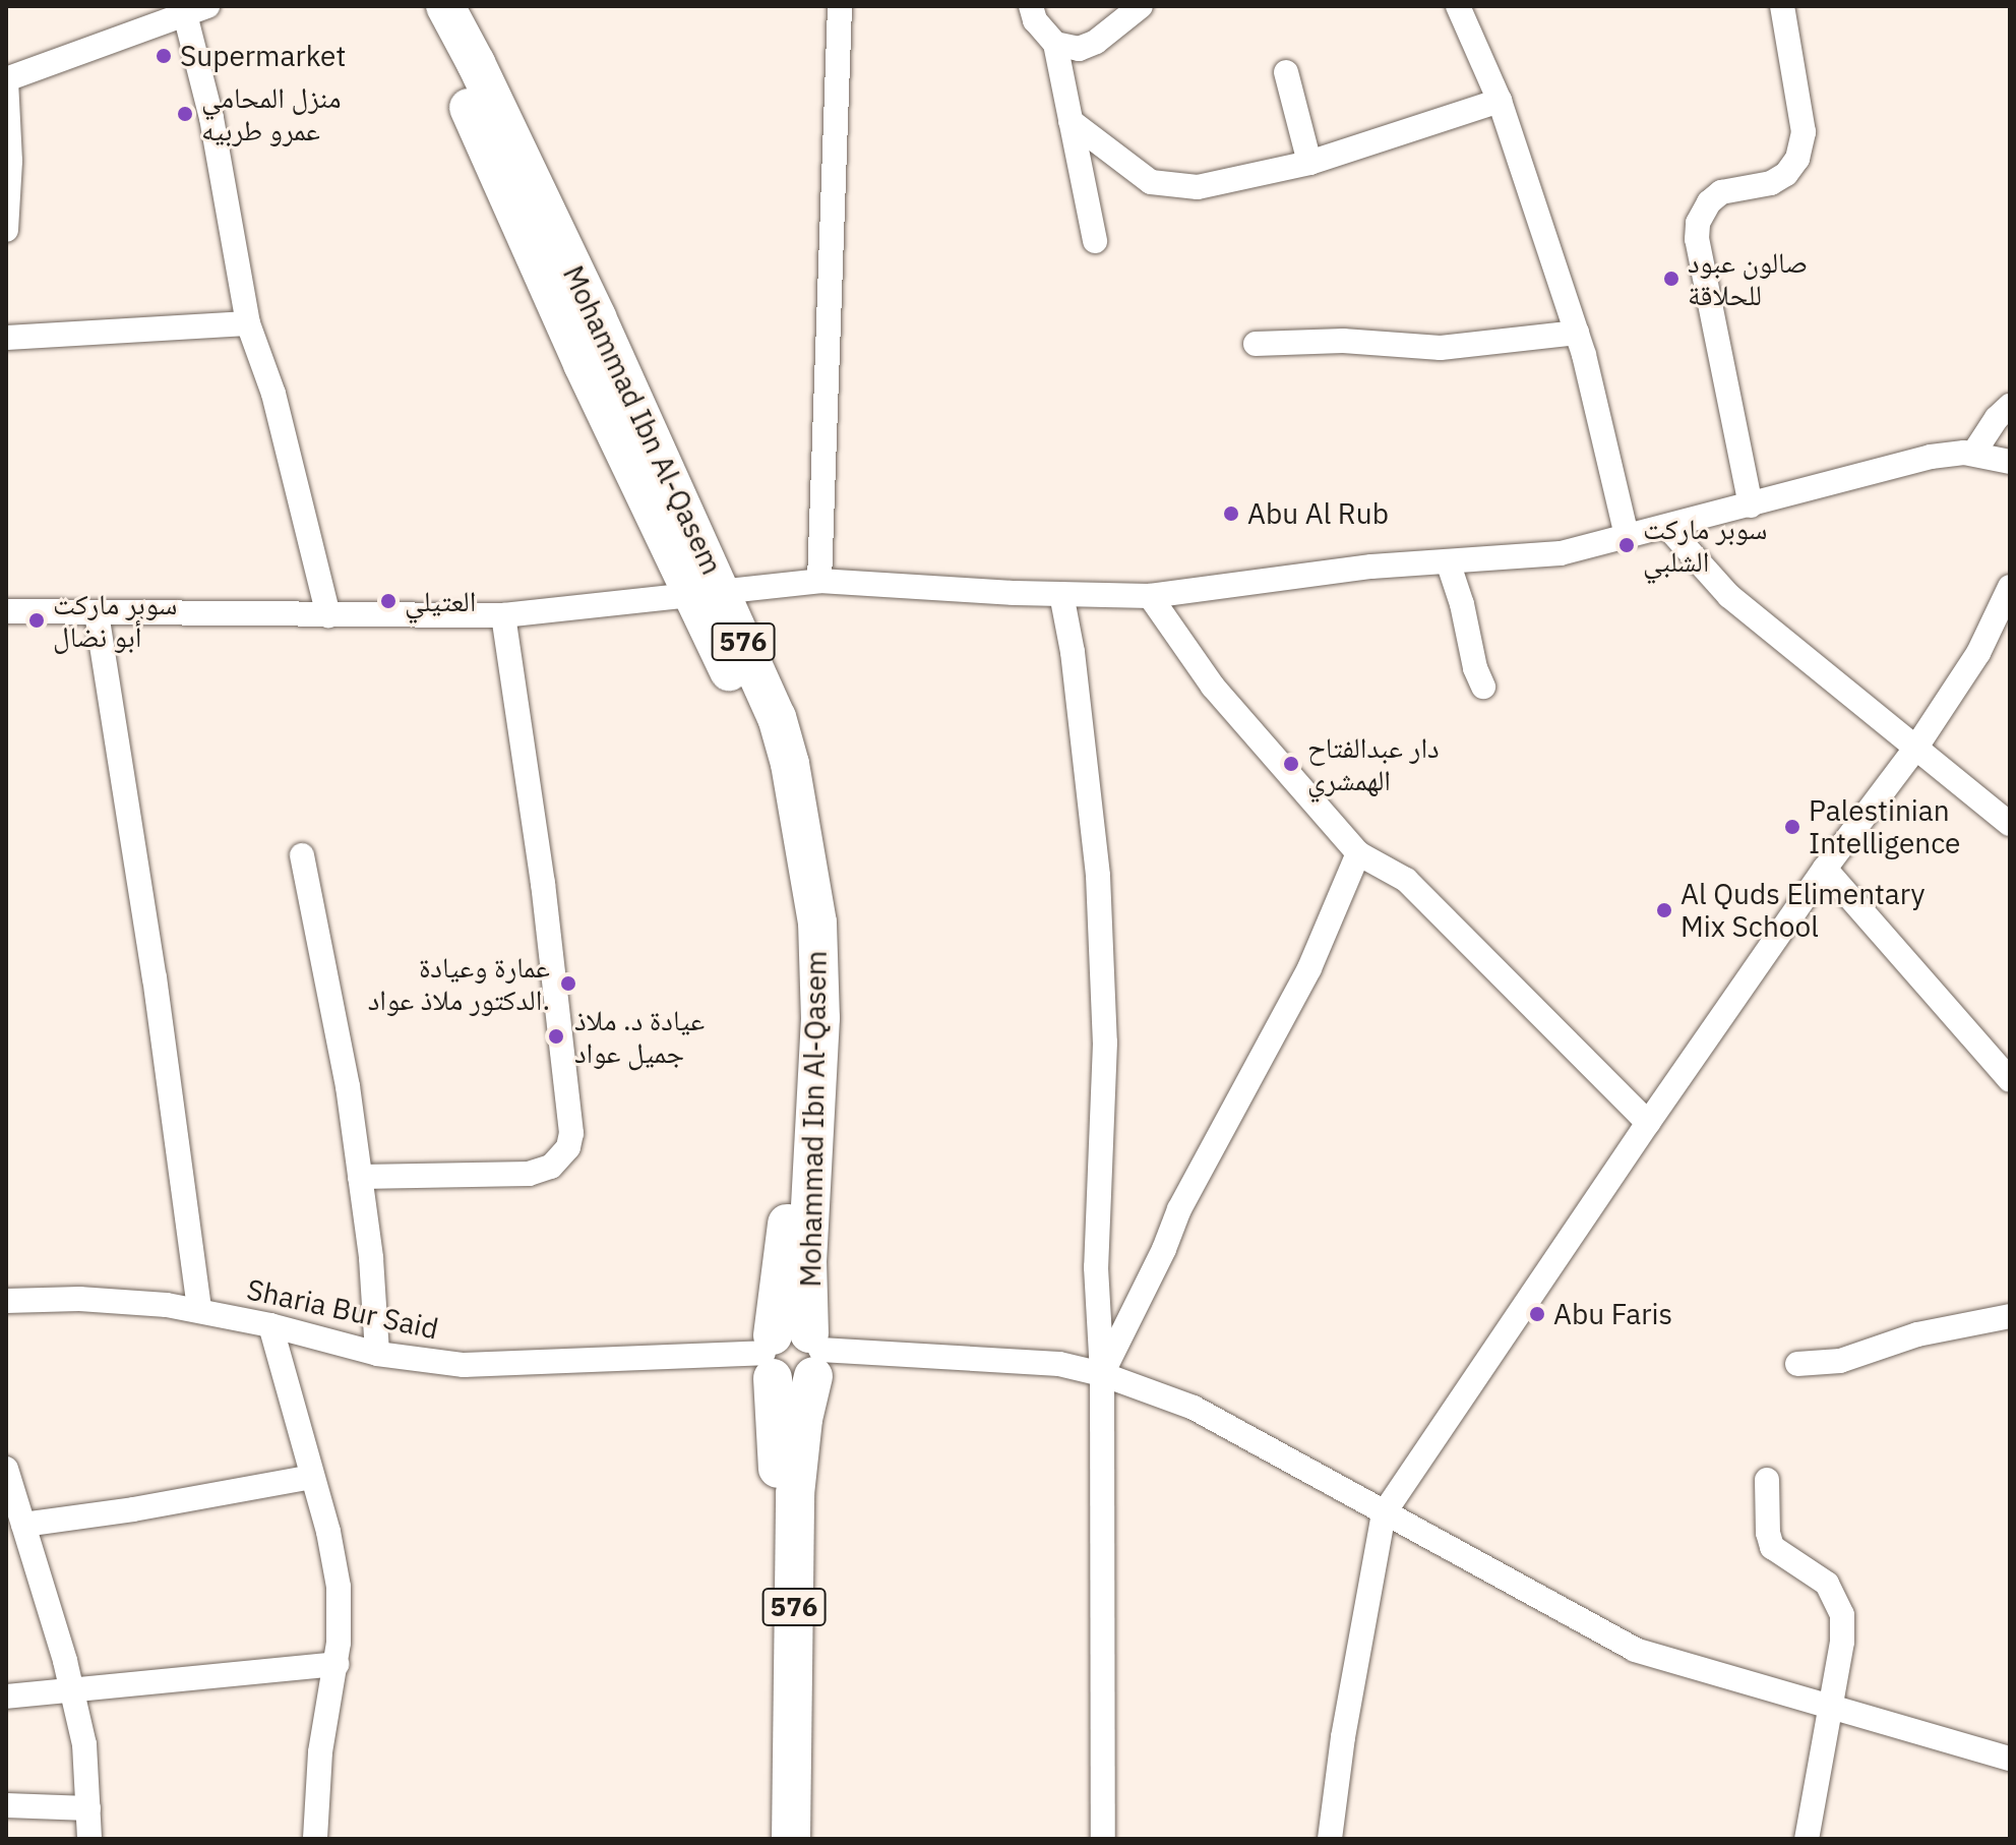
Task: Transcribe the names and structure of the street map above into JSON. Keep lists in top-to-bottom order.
{
  "streets": {
    "main road": ["Mohammad Ibn Al-Qasem", "576"],
    "street": ["Sharia Bur Said"]
  },
  "crossings": [
    ["Mohammad Ibn Al-Qasem", "Sharia Bur Said"]
  ],
  "places": [
    "Supermarket",
    "منزل المحامي عمرو طربيه",
    "صالون عبود للحلاقة",
    "Abu Al Rub",
    "سوبر ماركت الشلبي",
    "العتيلي",
    "سوبر ماركت أبو نضال",
    "دار عبدالفتاح الهمشري",
    "Palestinian Intelligence",
    "Al Quds Elimentary Mix School",
    "عمارة وعيادة الدكتور ملاذ عواد.",
    "عيادة د. ملاذ جميل عواد",
    "Abu Faris"
  ]
}
